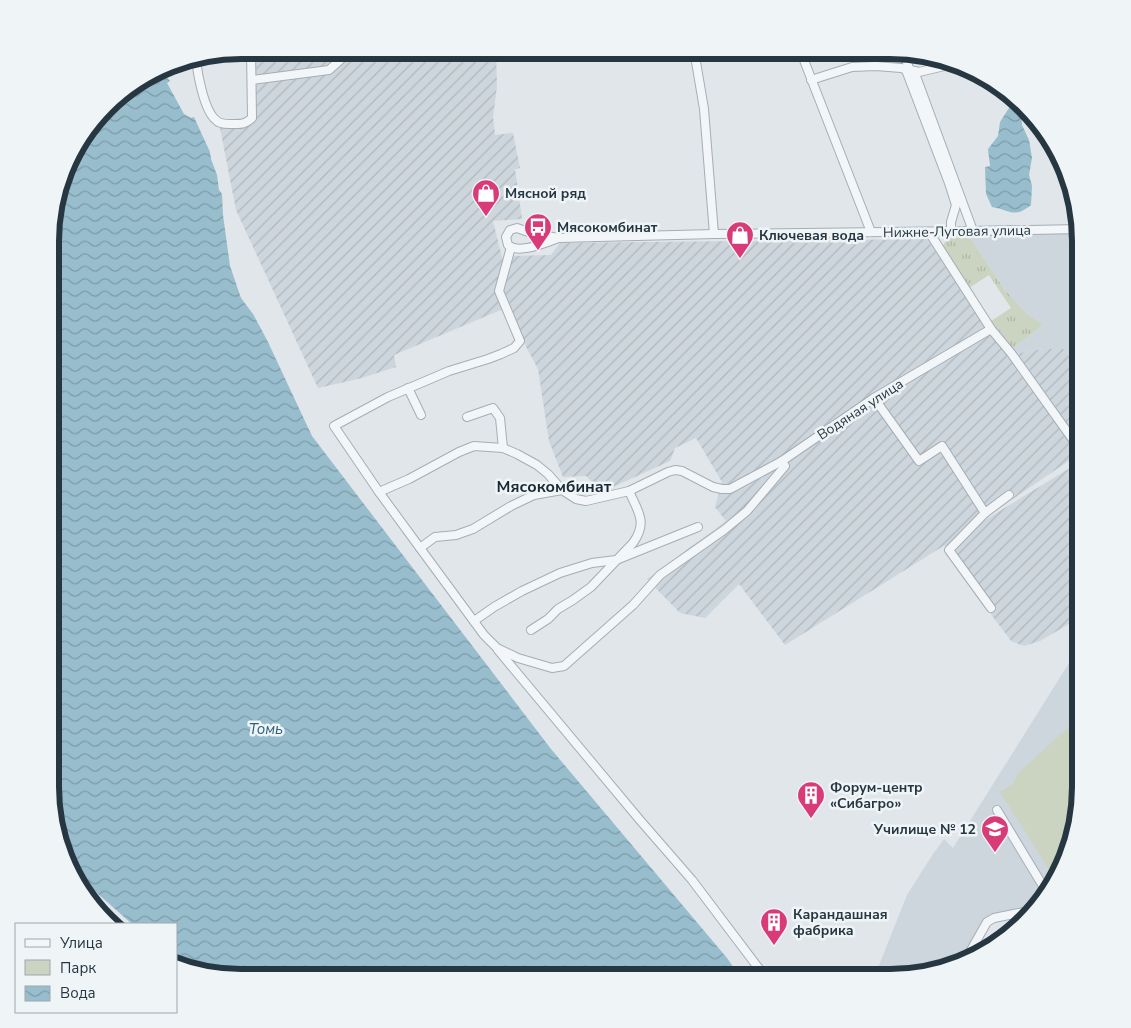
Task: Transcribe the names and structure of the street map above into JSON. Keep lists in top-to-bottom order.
{
  "streets": {
    "street": ["Нижне-Луговая улица", "Водяная улица"]
  },
  "districts": ["Мясокомбинат"],
  "water": ["Томь"],
  "places": {
    "shop": ["Мясной ряд", "Ключевая вода"],
    "bus stop": ["Мясокомбинат"],
    "building": ["Форум-центр «Сибагро»", "Карандашная фабрика"],
    "school or university": ["Училище № 12"]
  },
  "legend": ["Улица", "Парк", "Вода"]
}
